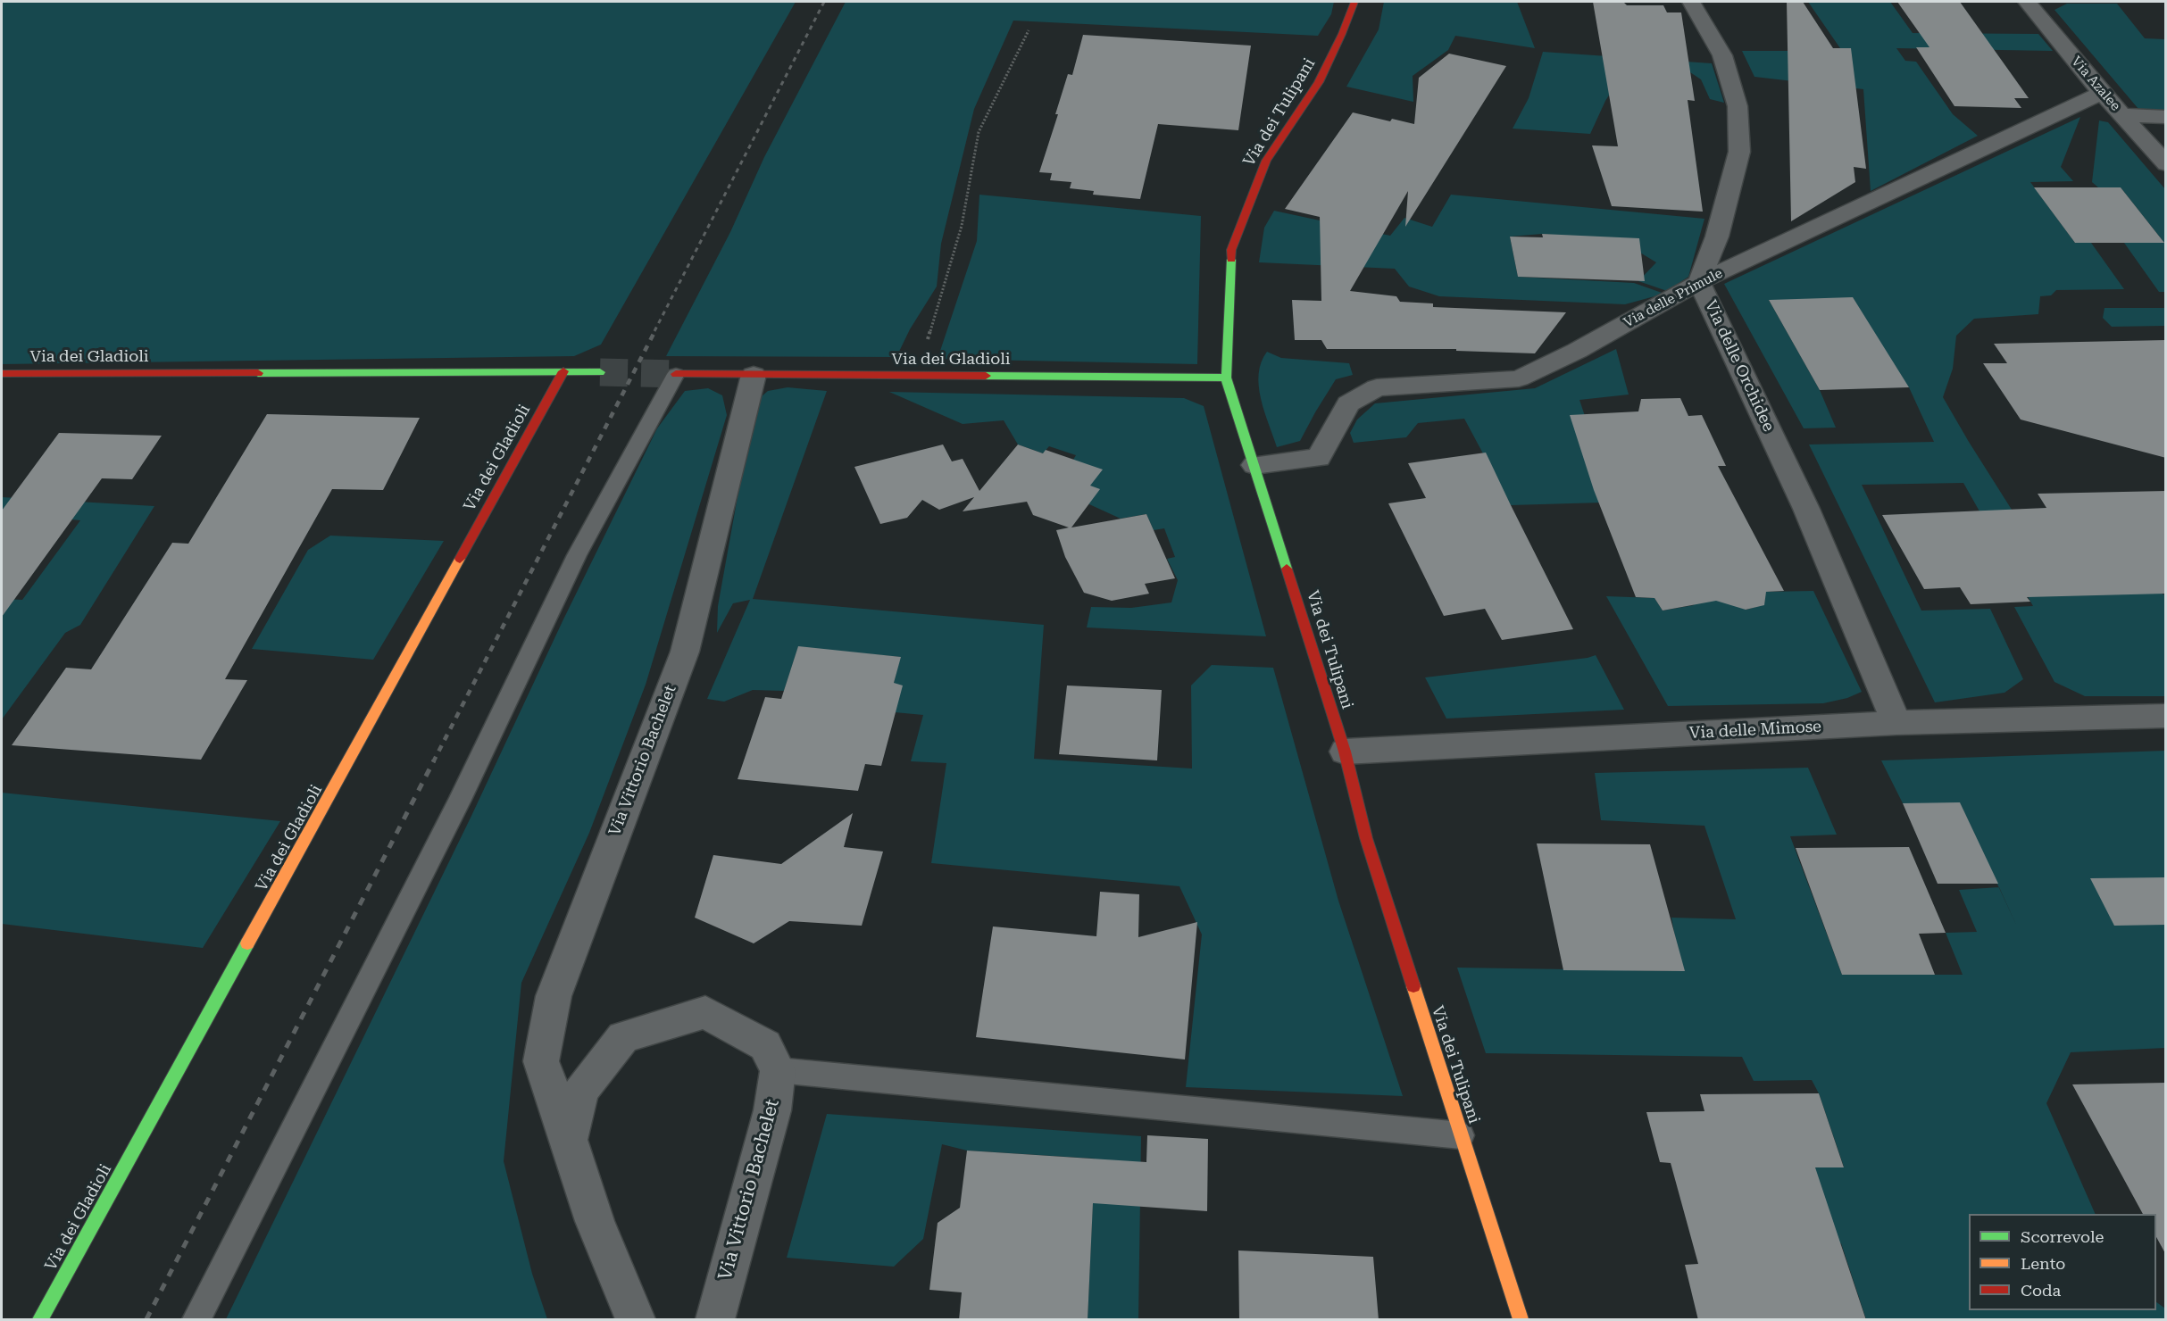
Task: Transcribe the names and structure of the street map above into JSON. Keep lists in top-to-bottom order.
{
  "streets": {
    "street": [
      "Via Azalee",
      "Via dei Tulipani",
      "Via delle Primule",
      "Via dei Gladioli",
      "Via delle Orchidee",
      "Via delle Mimose",
      "Via Vittorio Bachelet"
    ]
  },
  "crossings": [
    ["Via Azalee", "Via delle Primule"],
    ["Via dei Tulipani", "Via delle Primule"],
    ["Via dei Tulipani", "Via dei Gladioli"],
    ["Via dei Tulipani", "Via delle Mimose"],
    ["Via delle Primule", "Via delle Orchidee"],
    ["Via dei Gladioli", "Via Vittorio Bachelet"],
    ["Via delle Orchidee", "Via delle Mimose"]
  ],
  "legend": ["Scorrevole", "Lento", "Coda"]
}
